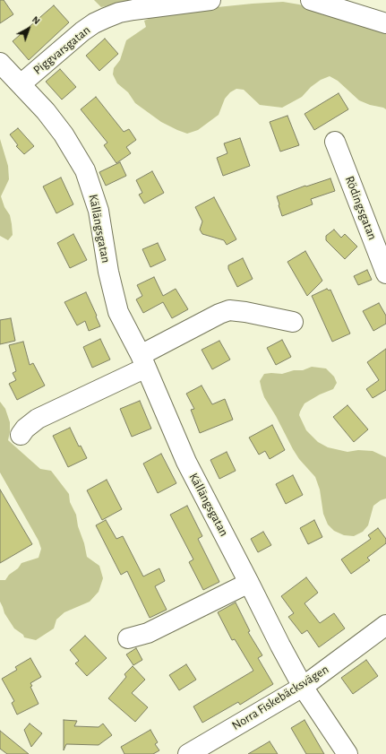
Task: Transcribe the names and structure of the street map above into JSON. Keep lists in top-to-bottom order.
{
  "streets": {
    "street": [
      "Piggvarsgatan",
      "Rödingsgatan",
      "Källängsgatan",
      "Norra Fiskebäcksvägen"
    ]
  },
  "crossings": [
    ["Piggvarsgatan", "Källängsgatan"],
    ["Källängsgatan", "Norra Fiskebäcksvägen"]
  ],
  "north": "top right"
}
